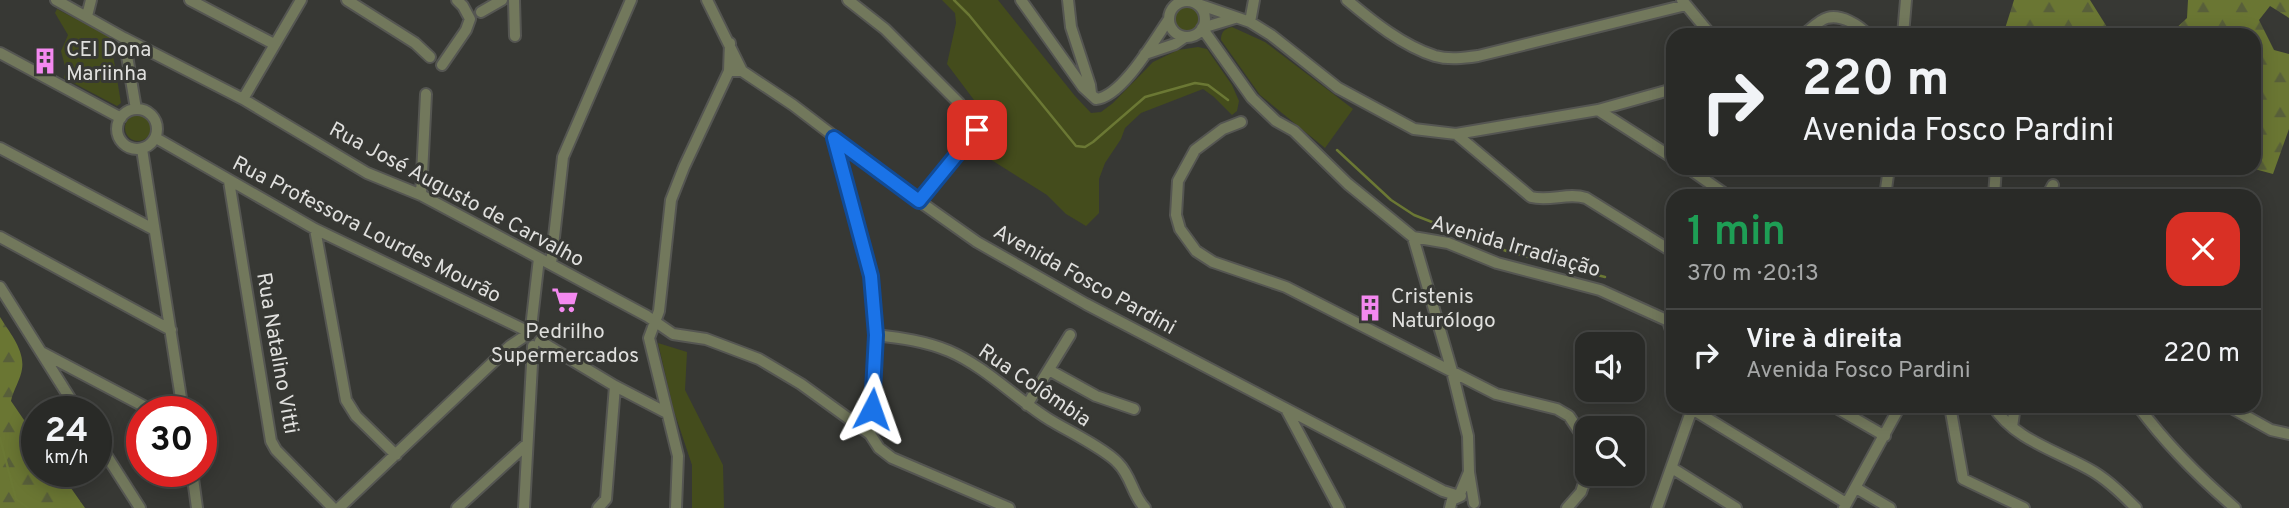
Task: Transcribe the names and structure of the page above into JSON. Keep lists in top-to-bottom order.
{
  "streets": {
    "street": [
      "Rua José Augusto de Carvalho",
      "Rua Professora Lourdes Mourão",
      "Avenida Irradiação",
      "Avenida Fosco Pardini",
      "Rua Natalino Vitti",
      "Rua Colômbia"
    ]
  },
  "crossings": [
    ["Rua Professora Lourdes Mourão", "Rua Natalino Vitti"]
  ],
  "places": {
    "building": ["CEI Dona Mariinha", "Cristenis Naturólogo"],
    "supermarket": ["Pedrilho Supermercados"]
  },
  "page": {
    "turn": ["220 m", "Avenida Fosco Pardini"],
    "heading": ["1 min", "370 m · 20:13"],
    "list": [
      {
        "name": "Vire à direita",
        "note": "Avenida Fosco Pardini",
        "value": "220 m"
      }
    ],
    "speed": "24 km/h",
    "limit": "30"
  }
}
